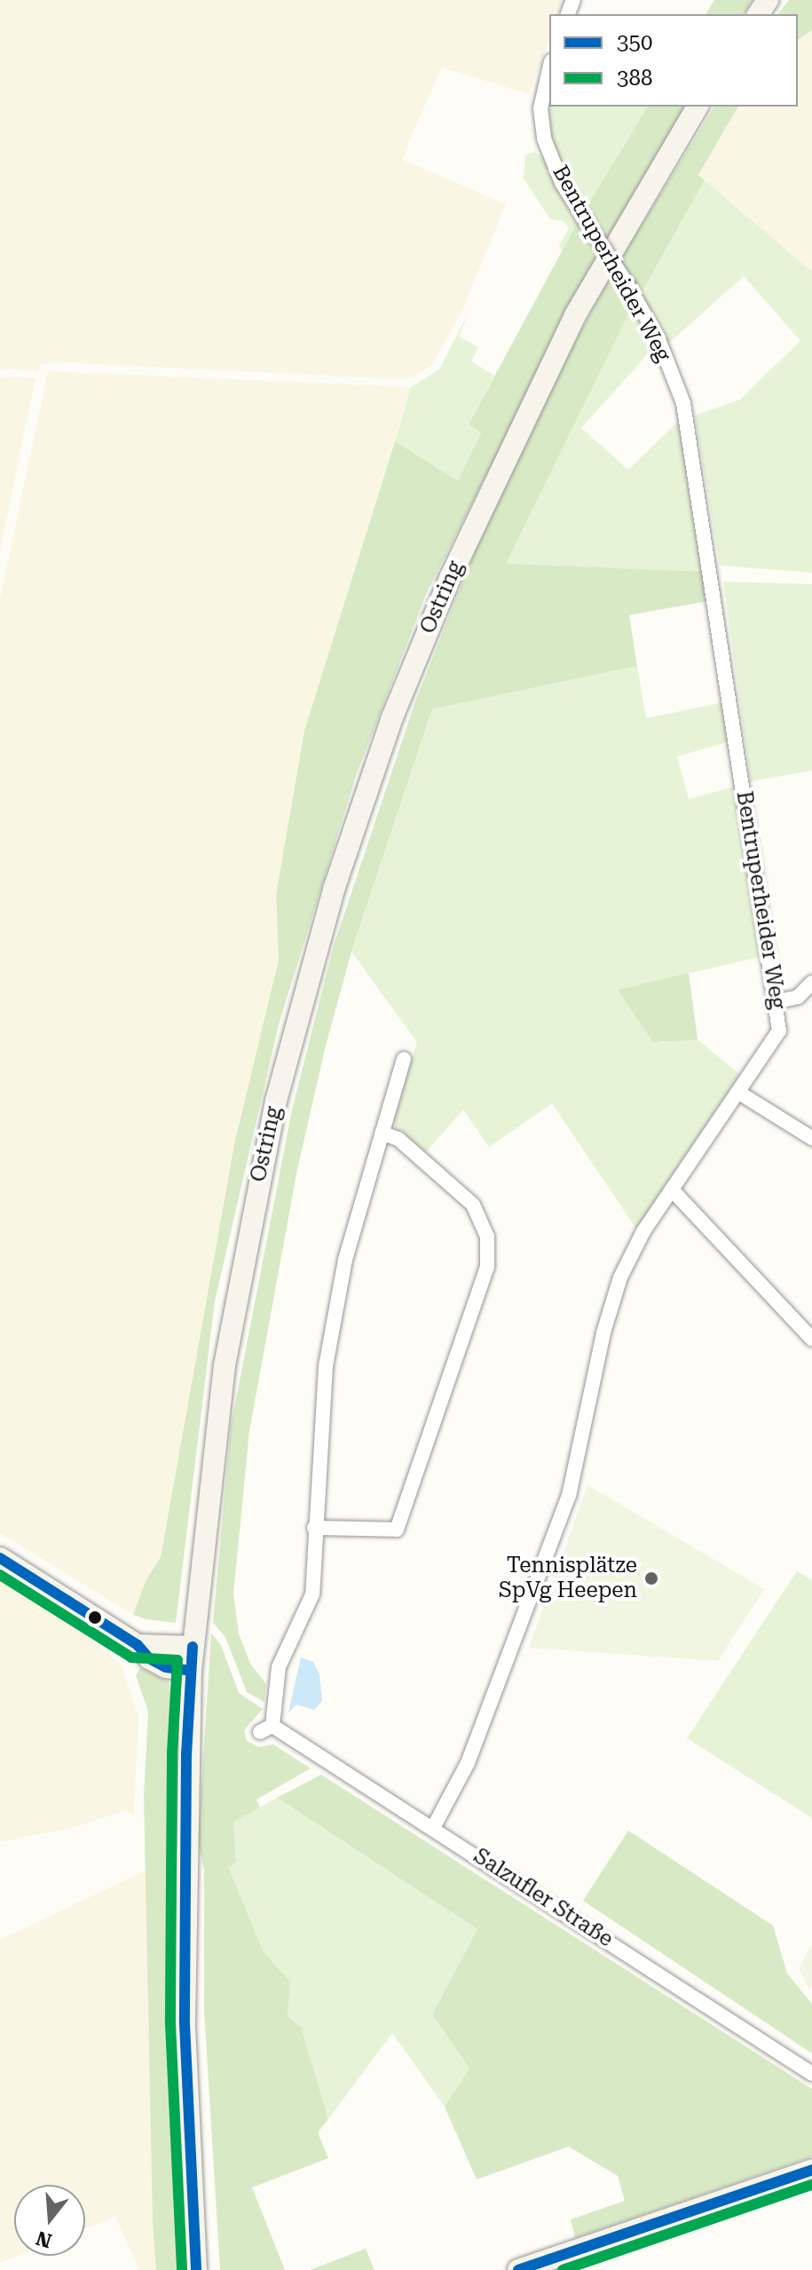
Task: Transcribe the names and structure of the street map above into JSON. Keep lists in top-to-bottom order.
{
  "streets": {
    "main road": ["Ostring"],
    "street": ["Bentruperheider Weg", "Salzufler Straße"]
  },
  "crossings": [
    ["Bentruperheider Weg", "Salzufler Straße"]
  ],
  "places": ["Tennisplätze SpVg Heepen"],
  "lines": ["transit line 350", "transit line 388"],
  "legend": ["350", "388"],
  "north": "bottom"
}
